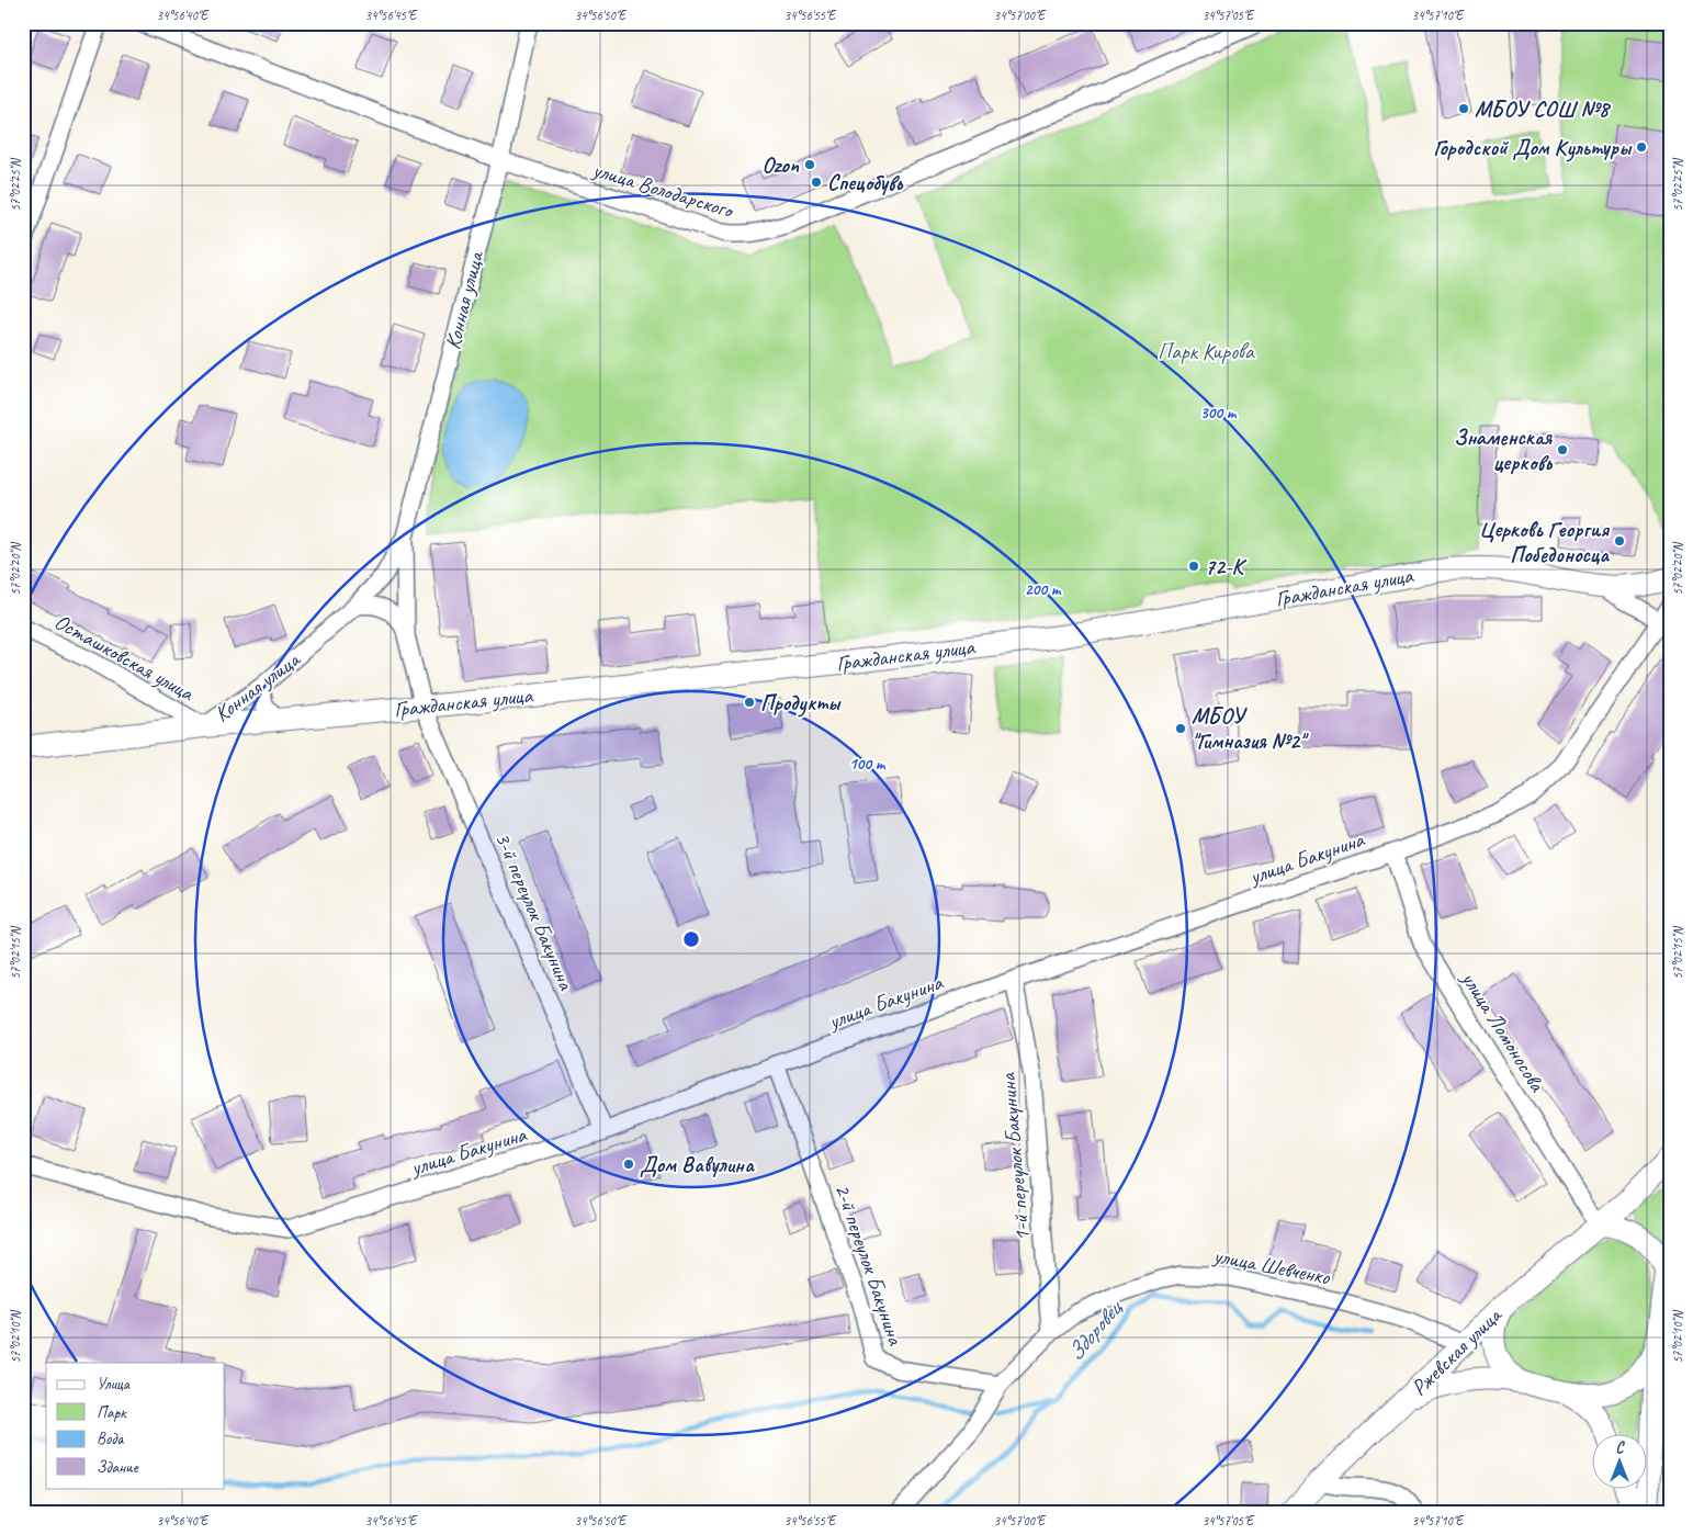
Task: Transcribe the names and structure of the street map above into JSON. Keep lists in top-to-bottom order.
{
  "streets": {
    "main road": ["Конная улица", "Гражданская улица", "Ржевская улица"],
    "street": [
      "улица Володарского",
      "Осташковская улица",
      "улица Бакунина",
      "3-й переулок Бакунина",
      "улица Ломоносова",
      "1-й переулок Бакунина",
      "2-й переулок Бакунина",
      "улица Шевченко"
    ]
  },
  "crossings": [
    ["улица Володарского", "Конная улица"],
    ["Конная улица", "Гражданская улица"],
    ["Конная улица", "Осташковская улица"],
    ["Конная улица", "3-й переулок Бакунина"],
    ["Гражданская улица", "Осташковская улица"],
    ["Гражданская улица", "улица Бакунина"],
    ["Гражданская улица", "3-й переулок Бакунина"],
    ["улица Бакунина", "3-й переулок Бакунина"],
    ["улица Бакунина", "улица Ломоносова"],
    ["улица Бакунина", "1-й переулок Бакунина"],
    ["улица Бакунина", "2-й переулок Бакунина"],
    ["улица Ломоносова", "Ржевская улица"],
    ["1-й переулок Бакунина", "улица Шевченко"],
    ["2-й переулок Бакунина", "улица Шевченко"],
    ["улица Шевченко", "Ржевская улица"]
  ],
  "water": ["Здоровец"],
  "parks": ["Парк Кирова"],
  "places": [
    "МБОУ СОШ №8",
    "Городской Дом Культуры",
    "Ozon",
    "Спецобувь",
    "Знаменская церковь",
    "Церковь Георгия Победоносца",
    "72-К",
    "Продукты",
    "МБОУ \"Гимназия №2\"",
    "Дом Вавулина"
  ],
  "legend": [
    "Улица",
    "Парк",
    "Вода",
    "Здание"
  ],
  "north": "top",
  "coordinates": [
    "34°56'40\"E",
    "34°56'45\"E",
    "34°56'50\"E",
    "34°56'55\"E",
    "34°57'00\"E",
    "34°57'05\"E",
    "34°57'10\"E",
    "57°02'25\"N",
    "57°02'20\"N",
    "57°02'15\"N",
    "57°02'10\"N"
  ],
  "rings": ["300 m", "200 m", "100 m"]
}
